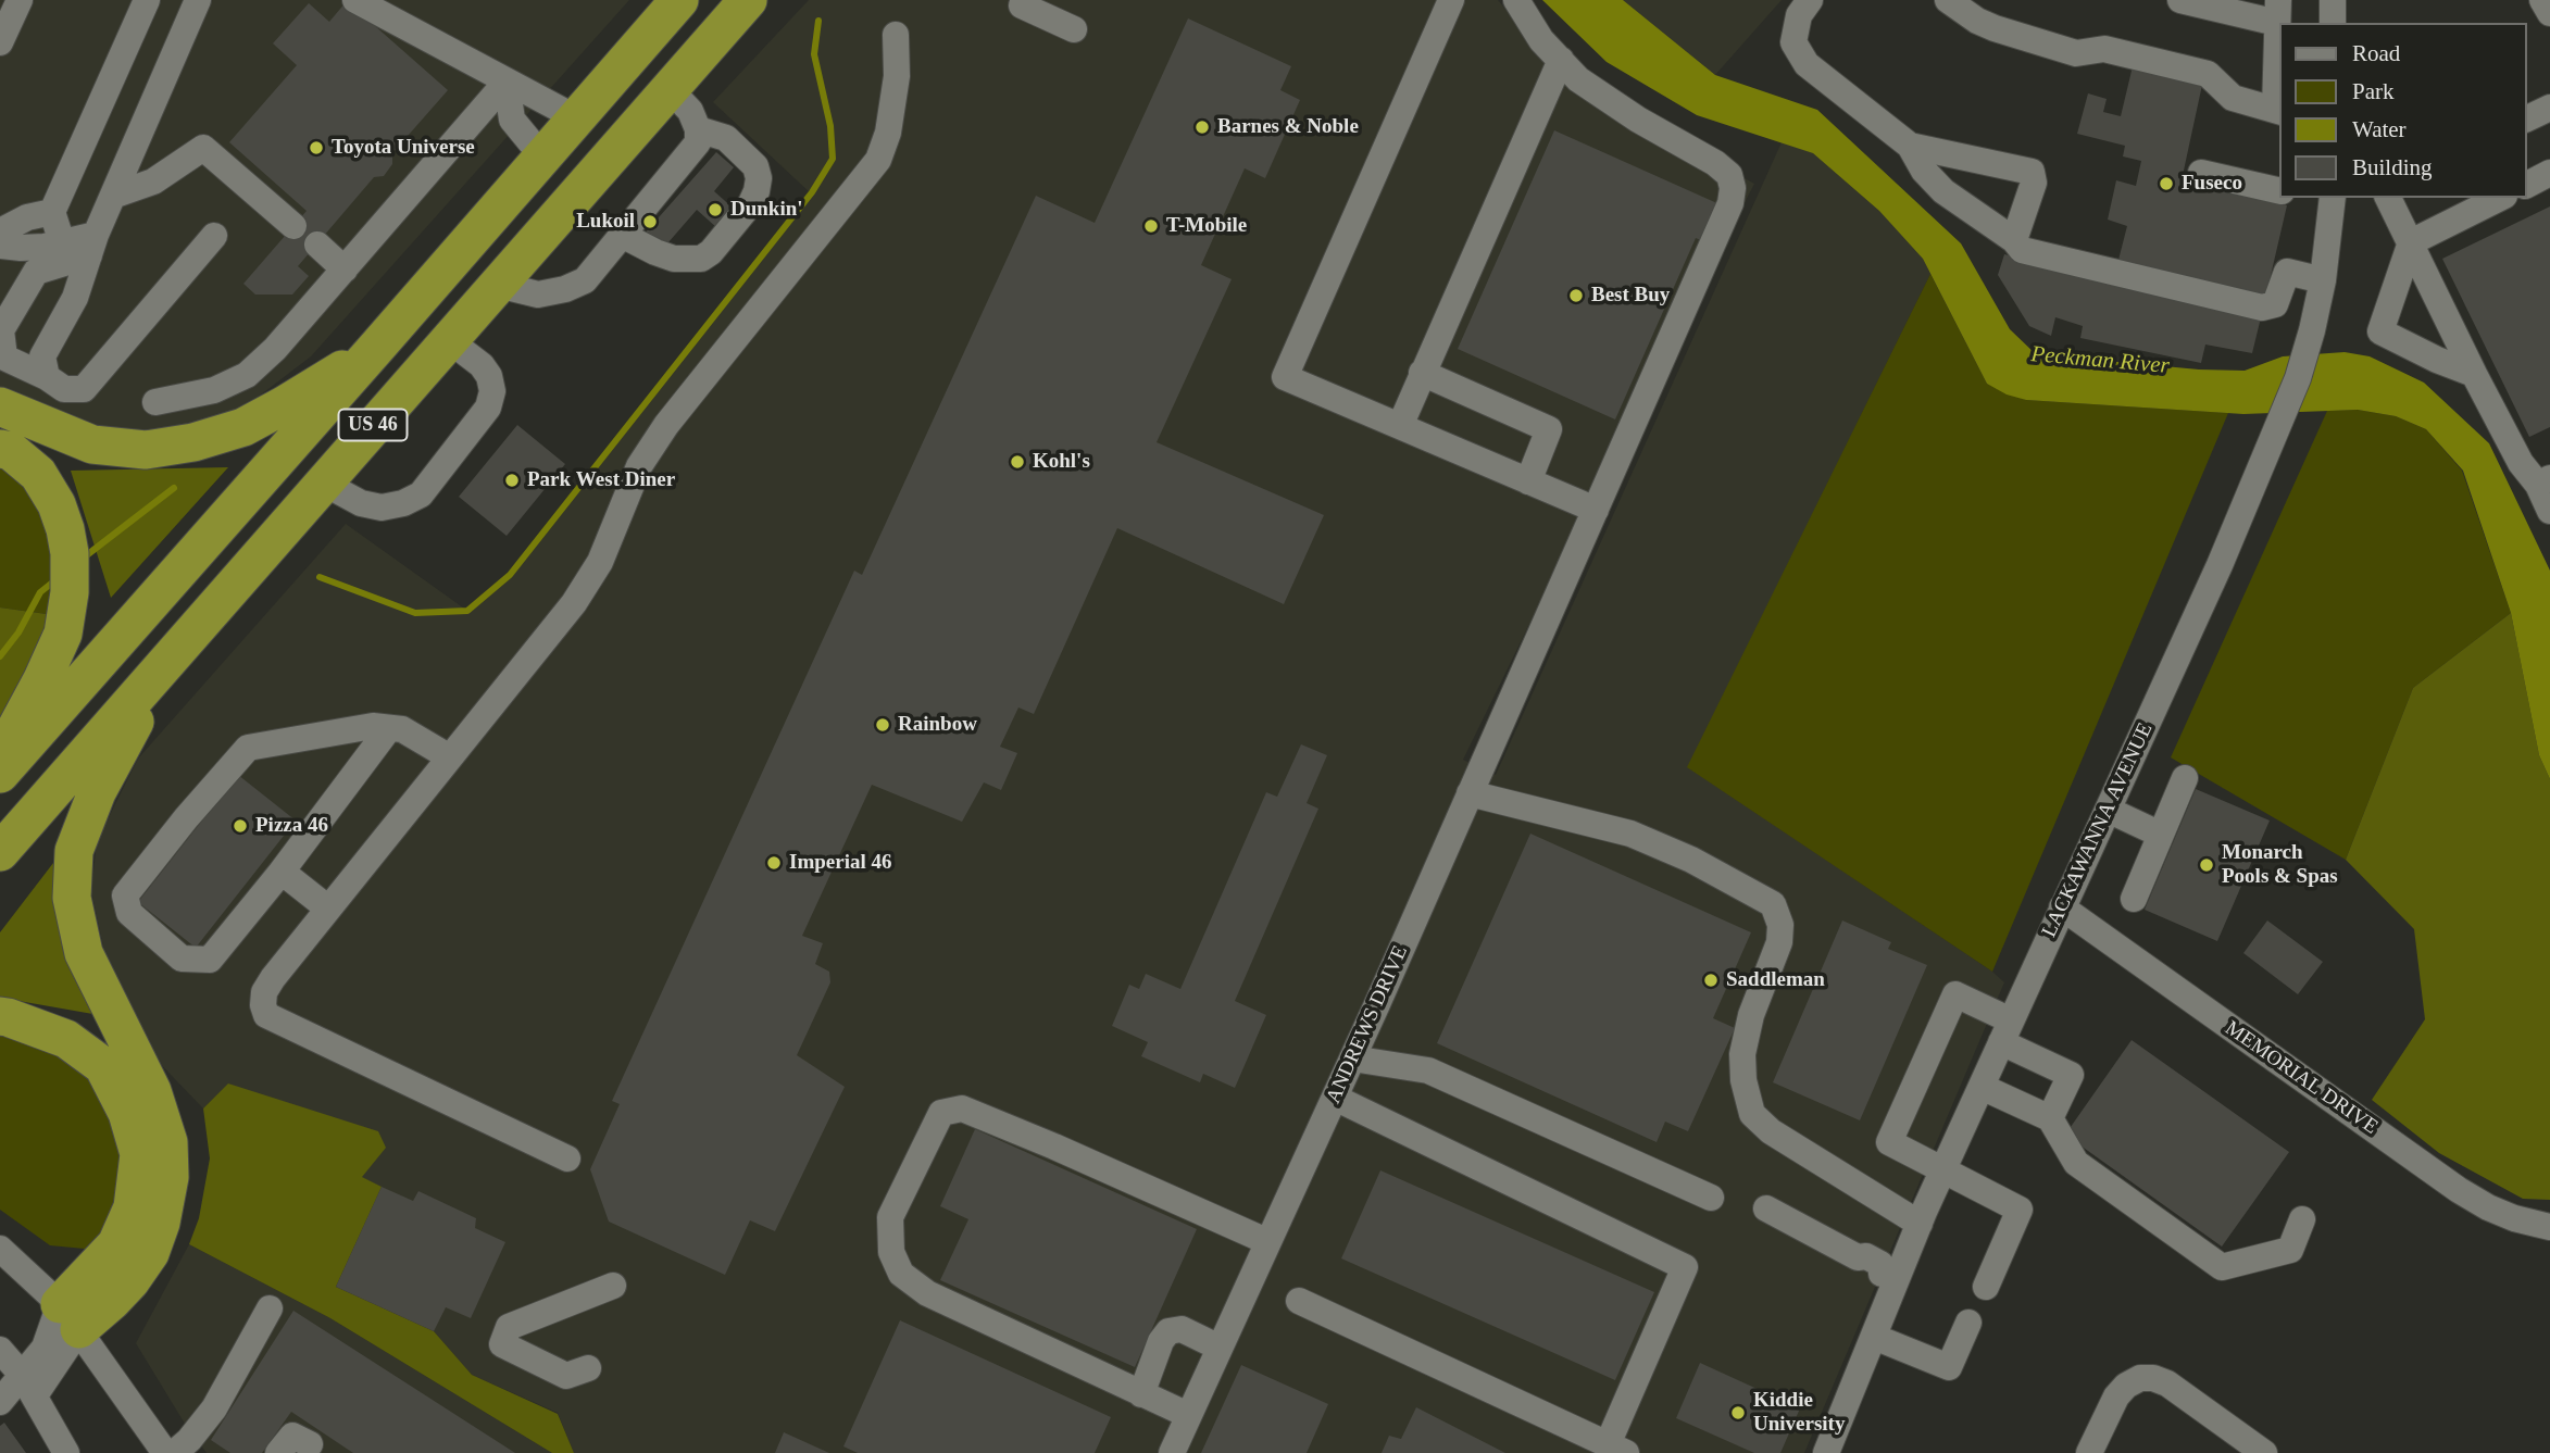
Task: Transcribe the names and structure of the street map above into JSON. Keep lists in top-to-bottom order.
{
  "streets": {
    "highway": ["US 46"],
    "street": ["LACKAWANNA AVENUE", "ANDREWS DRIVE", "MEMORIAL DRIVE"]
  },
  "crossings": [
    ["LACKAWANNA AVENUE", "MEMORIAL DRIVE"]
  ],
  "water": ["Peckman River"],
  "places": [
    "Barnes & Noble",
    "Toyota Universe",
    "Fuseco",
    "Dunkin'",
    "Lukoil",
    "T-Mobile",
    "Best Buy",
    "Kohl's",
    "Park West Diner",
    "Rainbow",
    "Pizza 46",
    "Imperial 46",
    "Monarch Pools & Spas",
    "Saddleman",
    "Kiddie University"
  ],
  "legend": [
    "Road",
    "Park",
    "Water",
    "Building"
  ]
}
